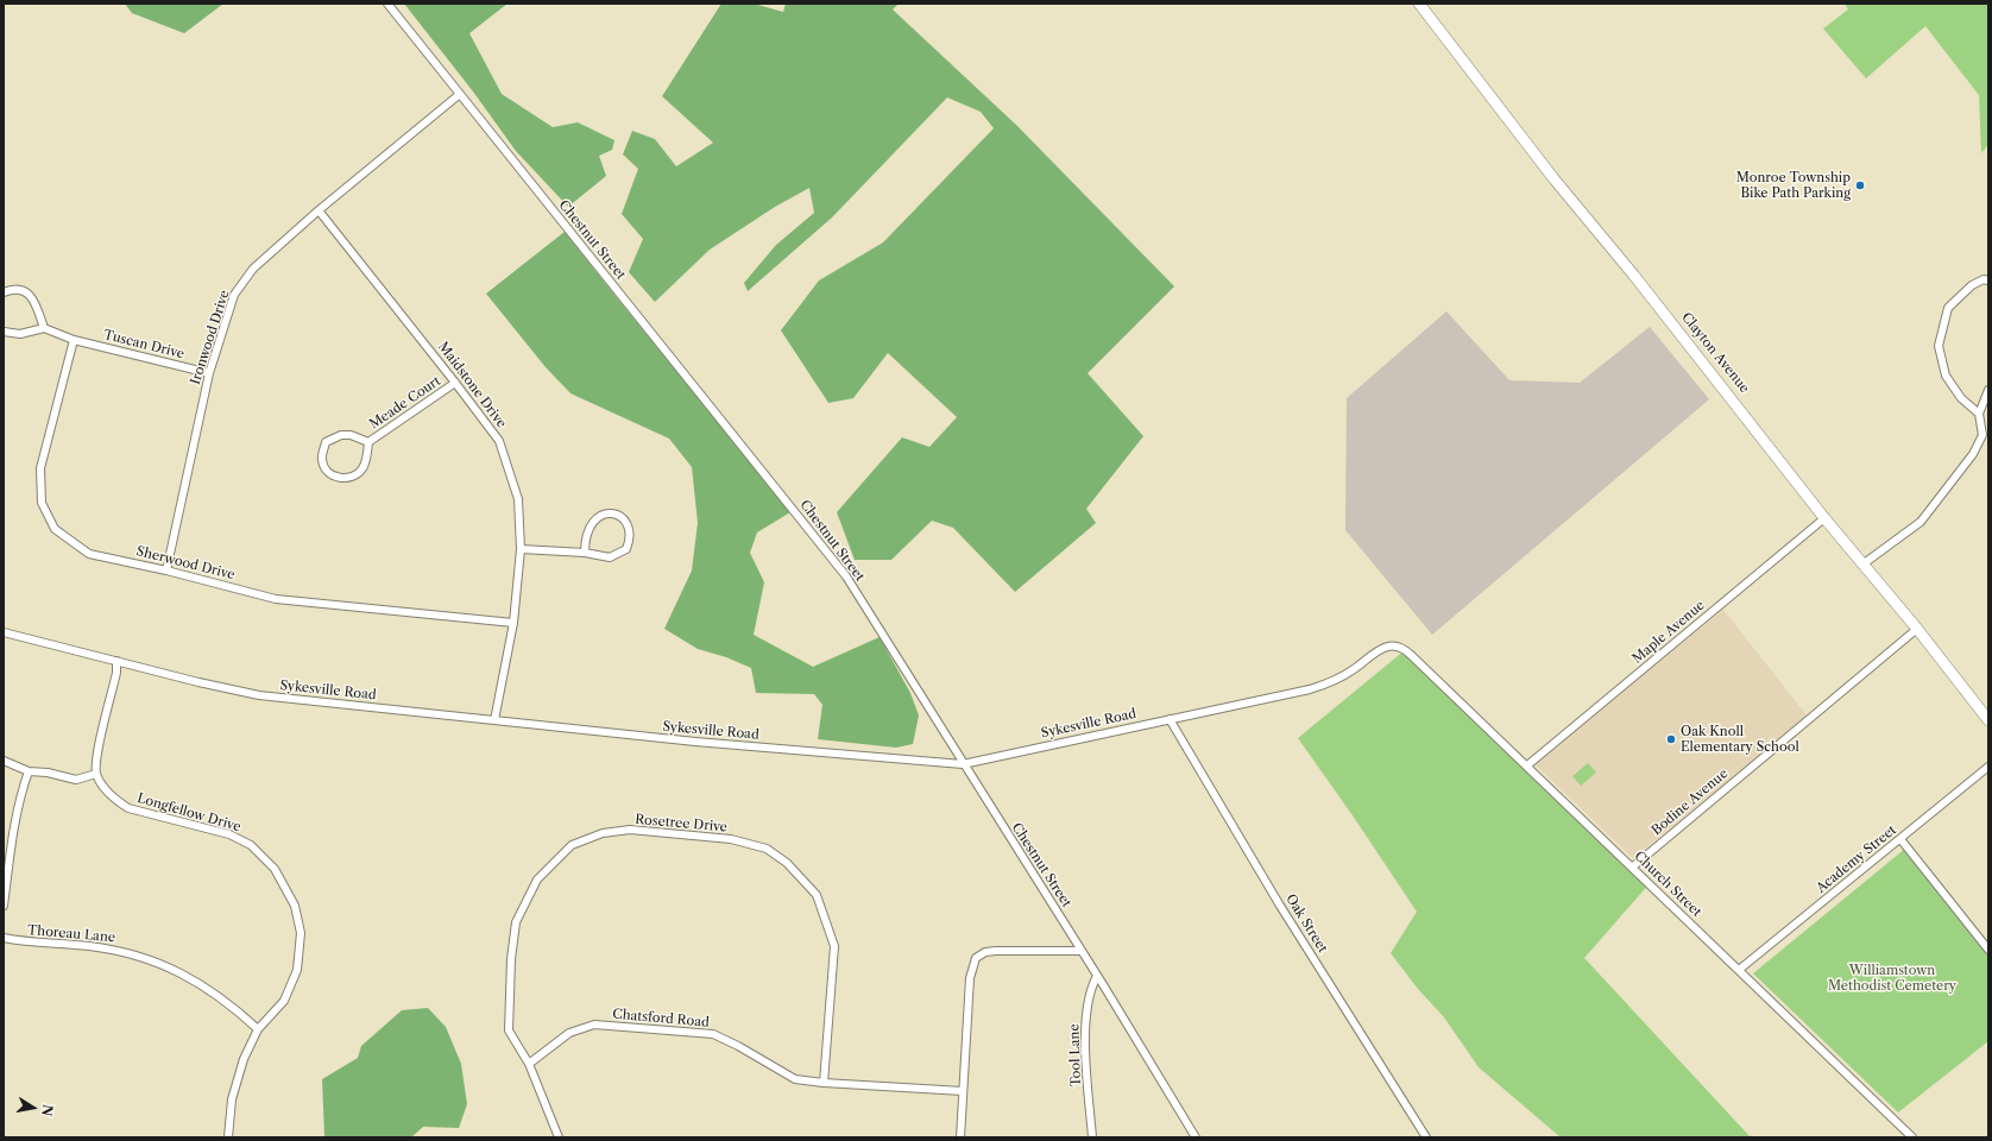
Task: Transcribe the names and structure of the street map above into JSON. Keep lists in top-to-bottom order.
{
  "streets": {
    "main road": ["Clayton Avenue"],
    "street": [
      "Chestnut Street",
      "Ironwood Drive",
      "Tuscan Drive",
      "Maidstone Drive",
      "Meade Court",
      "Sherwood Drive",
      "Maple Avenue",
      "Sykesville Road",
      "Bodine Avenue",
      "Longfellow Drive",
      "Rosetree Drive",
      "Academy Street",
      "Church Street",
      "Oak Street",
      "Thoreau Lane",
      "Chatsford Road",
      "Tool Lane"
    ]
  },
  "crossings": [
    ["Chestnut Street", "Ironwood Drive"],
    ["Chestnut Street", "Sykesville Road"],
    ["Chestnut Street", "Tool Lane"],
    ["Ironwood Drive", "Tuscan Drive"],
    ["Ironwood Drive", "Maidstone Drive"],
    ["Ironwood Drive", "Sherwood Drive"],
    ["Tuscan Drive", "Sherwood Drive"],
    ["Clayton Avenue", "Maple Avenue"],
    ["Clayton Avenue", "Bodine Avenue"],
    ["Maidstone Drive", "Meade Court"],
    ["Maidstone Drive", "Sherwood Drive"],
    ["Maidstone Drive", "Sykesville Road"],
    ["Maple Avenue", "Church Street"],
    ["Sykesville Road", "Church Street"],
    ["Sykesville Road", "Oak Street"],
    ["Bodine Avenue", "Church Street"],
    ["Longfellow Drive", "Thoreau Lane"],
    ["Rosetree Drive", "Chatsford Road"],
    ["Academy Street", "Church Street"]
  ],
  "parks": ["Williamstown Methodist Cemetery"],
  "places": ["Monroe Township Bike Path Parking", "Oak Knoll Elementary School"],
  "north": "right"
}
